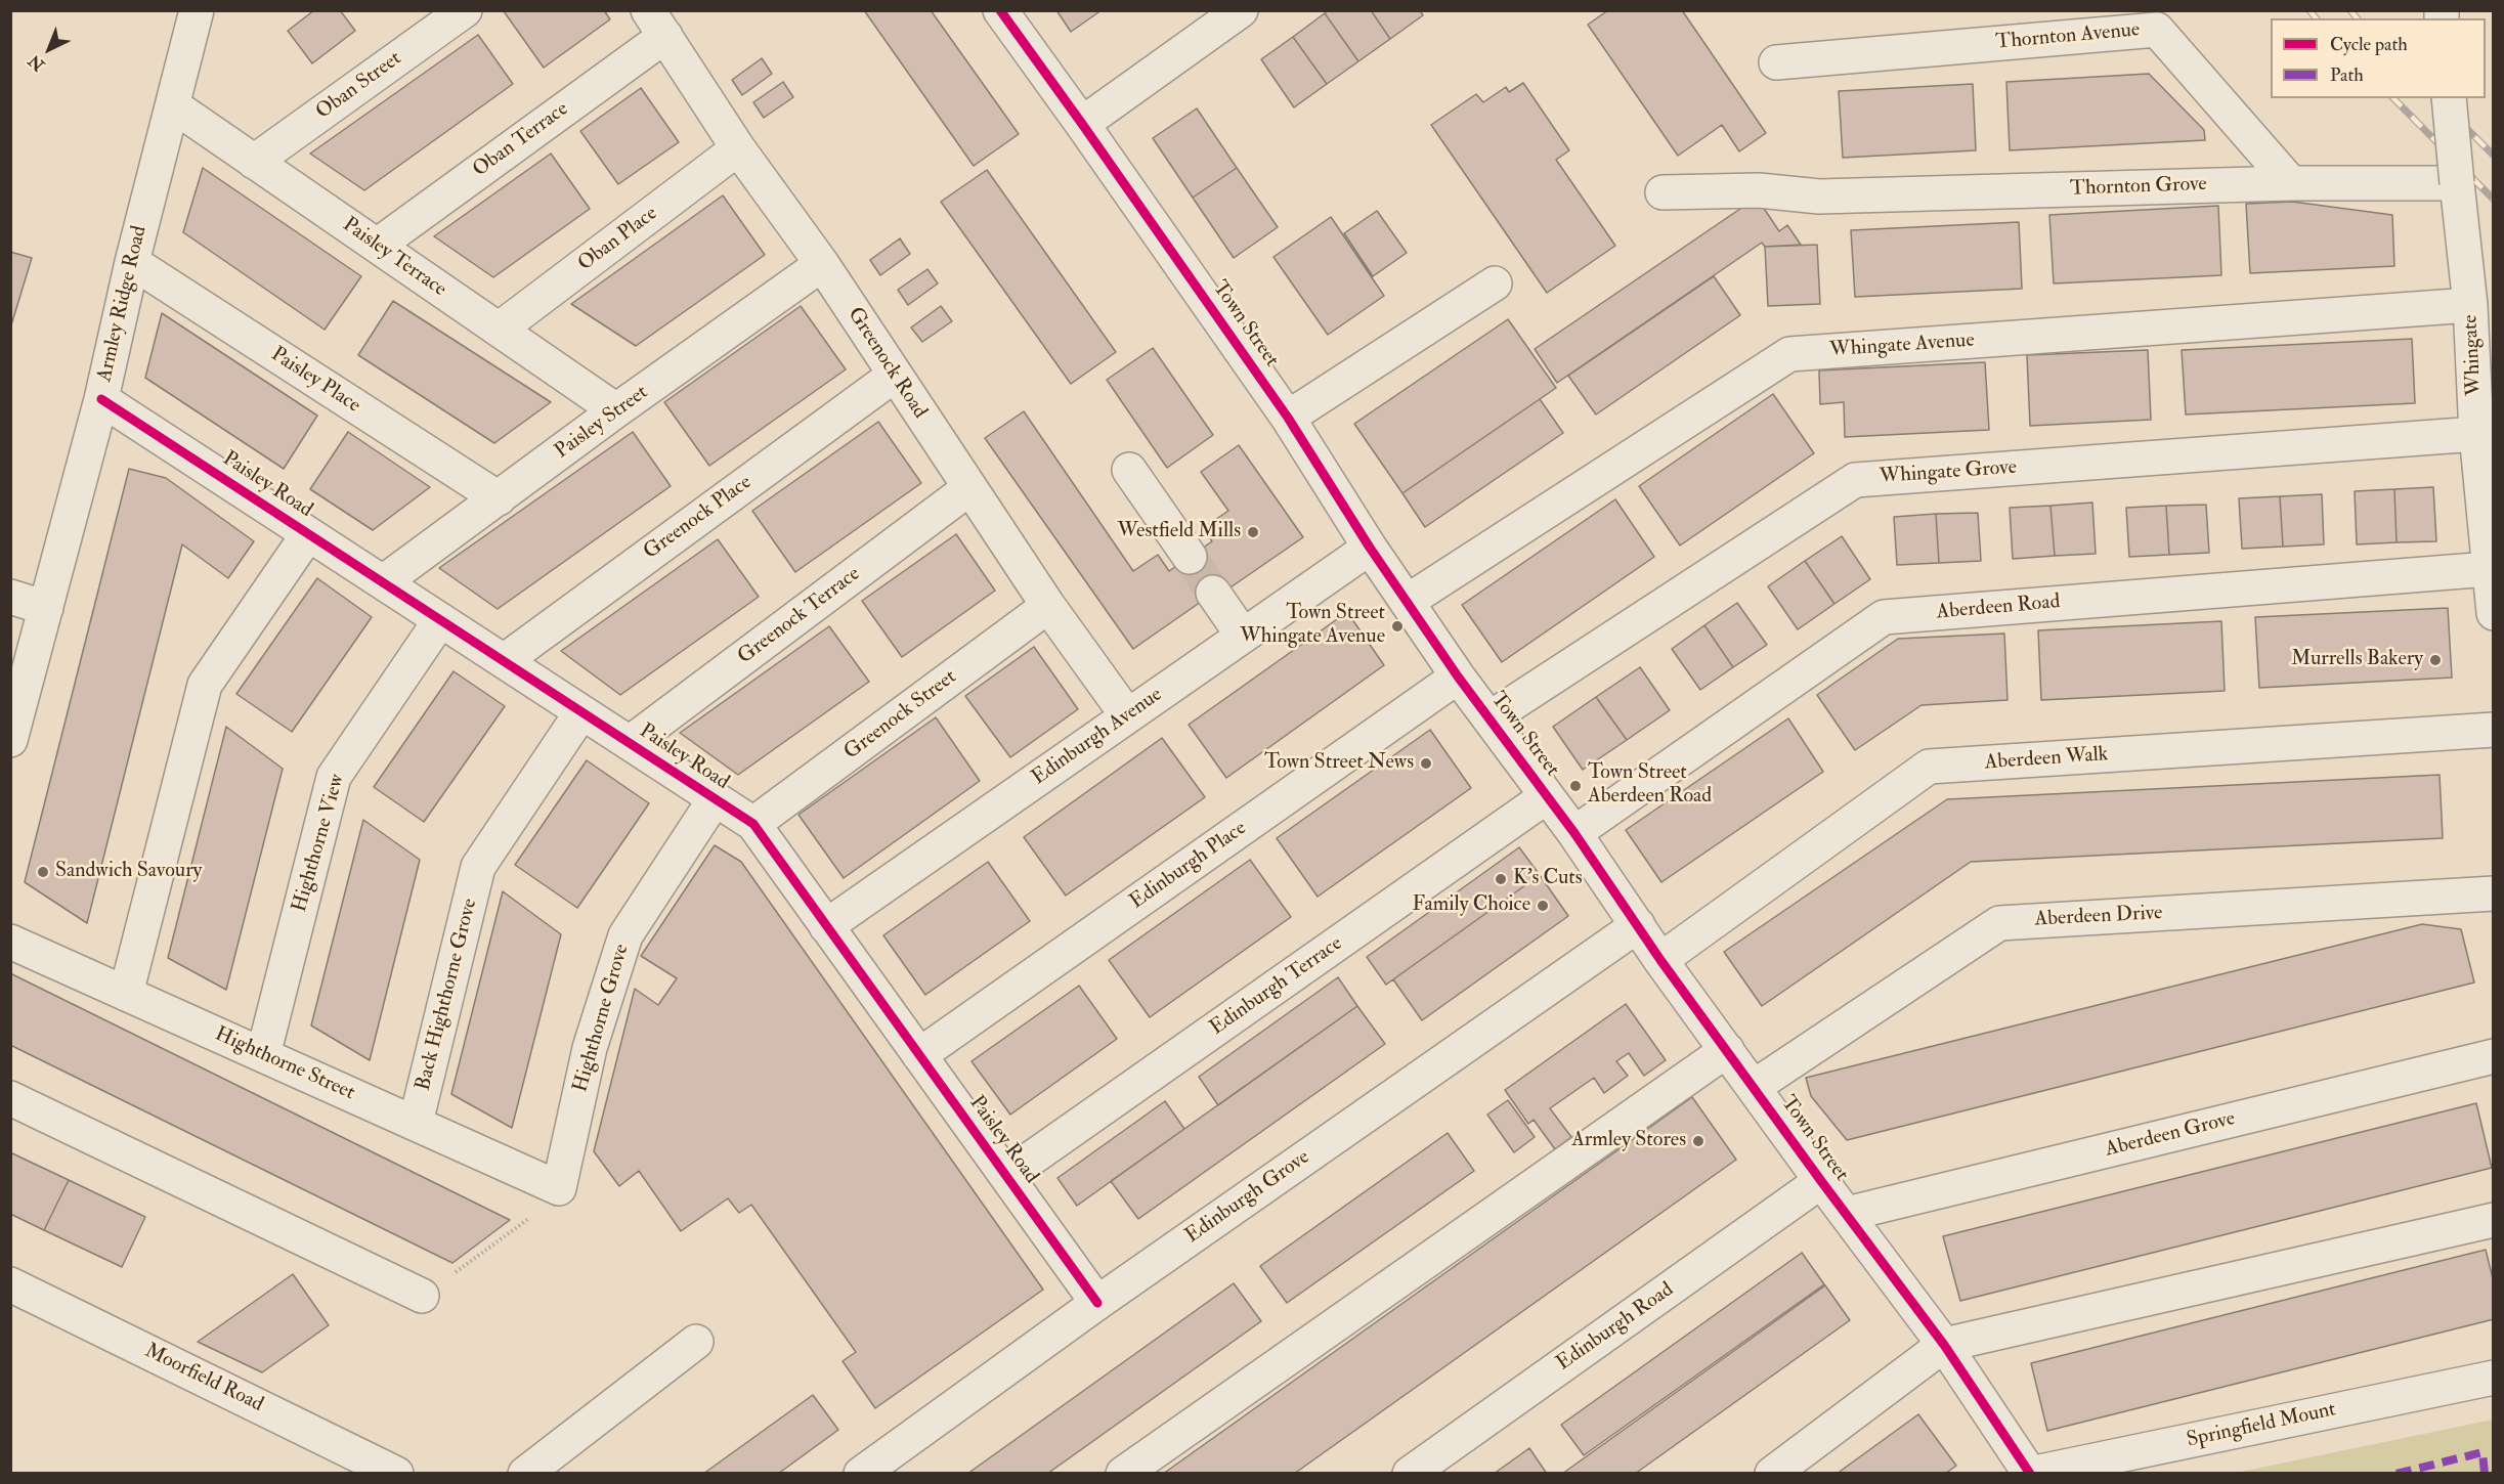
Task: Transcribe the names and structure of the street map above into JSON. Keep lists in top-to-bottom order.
{
  "streets": {
    "street": [
      "Thornton Avenue",
      "Oban Street",
      "Oban Terrace",
      "Thornton Grove",
      "Oban Place",
      "Paisley Terrace",
      "Armley Ridge Road",
      "Town Street",
      "Whingate Avenue",
      "Whingate",
      "Greenock Road",
      "Paisley Place",
      "Paisley Street",
      "Whingate Grove",
      "Paisley Road",
      "Greenock Place",
      "Aberdeen Road",
      "Greenock Terrace",
      "Greenock Street",
      "Edinburgh Avenue",
      "Aberdeen Walk",
      "Highthorne View",
      "Edinburgh Place",
      "Aberdeen Drive",
      "Edinburgh Terrace",
      "Back Highthorne Grove",
      "Highthorne Grove",
      "Highthorne Street",
      "Aberdeen Grove",
      "Edinburgh Grove",
      "Edinburgh Road",
      "Moorfield Road",
      "Springfield Mount"
    ]
  },
  "crossings": [
    ["Thornton Avenue", "Thornton Grove"],
    ["Oban Street", "Paisley Terrace"],
    ["Oban Terrace", "Paisley Terrace"],
    ["Oban Terrace", "Greenock Road"],
    ["Thornton Grove", "Whingate"],
    ["Oban Place", "Paisley Terrace"],
    ["Oban Place", "Greenock Road"],
    ["Paisley Terrace", "Armley Ridge Road"],
    ["Paisley Terrace", "Paisley Street"],
    ["Armley Ridge Road", "Paisley Place"],
    ["Armley Ridge Road", "Paisley Road"],
    ["Town Street", "Whingate Avenue"],
    ["Town Street", "Whingate Grove"],
    ["Town Street", "Aberdeen Road"],
    ["Town Street", "Edinburgh Avenue"],
    ["Town Street", "Aberdeen Walk"],
    ["Town Street", "Edinburgh Place"],
    ["Town Street", "Aberdeen Drive"],
    ["Town Street", "Edinburgh Terrace"],
    ["Town Street", "Aberdeen Grove"],
    ["Town Street", "Edinburgh Grove"],
    ["Town Street", "Edinburgh Road"],
    ["Town Street", "Springfield Mount"],
    ["Whingate Avenue", "Whingate"],
    ["Whingate", "Whingate Grove"],
    ["Whingate", "Aberdeen Road"],
    ["Greenock Road", "Paisley Street"],
    ["Greenock Road", "Greenock Place"],
    ["Greenock Road", "Greenock Terrace"],
    ["Greenock Road", "Greenock Street"],
    ["Greenock Road", "Edinburgh Avenue"],
    ["Paisley Place", "Paisley Street"],
    ["Paisley Street", "Paisley Road"],
    ["Paisley Road", "Greenock Place"],
    ["Paisley Road", "Greenock Terrace"],
    ["Paisley Road", "Greenock Street"],
    ["Paisley Road", "Edinburgh Avenue"],
    ["Paisley Road", "Highthorne View"],
    ["Paisley Road", "Edinburgh Place"],
    ["Paisley Road", "Edinburgh Terrace"],
    ["Paisley Road", "Back Highthorne Grove"],
    ["Paisley Road", "Highthorne Grove"],
    ["Paisley Road", "Edinburgh Grove"],
    ["Highthorne View", "Highthorne Street"],
    ["Back Highthorne Grove", "Highthorne Street"],
    ["Highthorne Grove", "Highthorne Street"]
  ],
  "places": [
    "Westfield Mills",
    "Town Street Whingate Avenue",
    "Murrells Bakery",
    "Town Street News",
    "Town Street Aberdeen Road",
    "Sandwich Savoury",
    "K's Cuts",
    "Family Choice",
    "Armley Stores"
  ],
  "legend": ["Cycle path", "Path"],
  "north": "bottom left"
}
